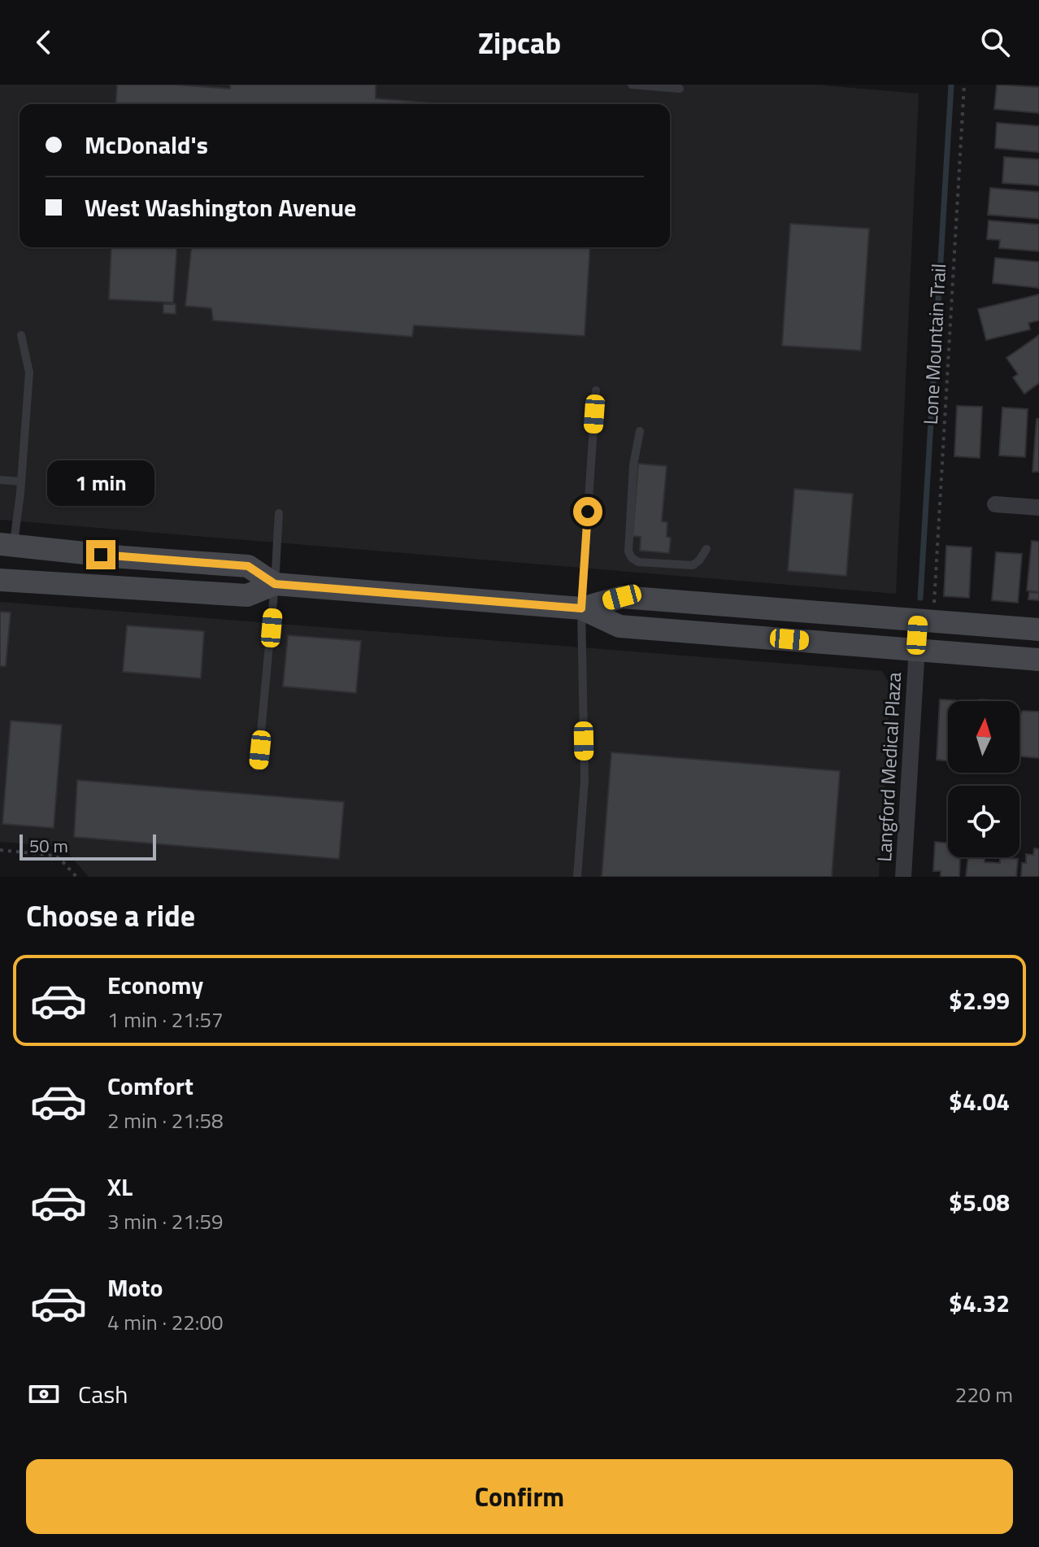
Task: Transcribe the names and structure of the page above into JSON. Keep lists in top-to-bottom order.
{
  "streets": {
    "street": ["Langford Medical Plaza"],
    "path": ["Lone Mountain Trail"]
  },
  "crossings": [
    ["Lone Mountain Trail", "Langford Medical Plaza"]
  ],
  "scale_bar": "50 m",
  "north": "top",
  "page": {
    "header": "Zipcab",
    "banner": ["McDonald's", "West Washington Avenue"],
    "bubble": "1 min",
    "scale": "50 m",
    "heading": "Choose a ride",
    "list": [
      {
        "name": "Economy",
        "note": "1 min · 21:57",
        "value": "$2.99"
      },
      {
        "name": "Comfort",
        "note": "2 min · 21:58",
        "value": "$4.04"
      },
      {
        "name": "XL",
        "note": "3 min · 21:59",
        "value": "$5.08"
      },
      {
        "name": "Moto",
        "note": "4 min · 22:00",
        "value": "$4.32"
      }
    ],
    "pay": ["Cash", "220 m"],
    "buttons": "Confirm"
  }
}
